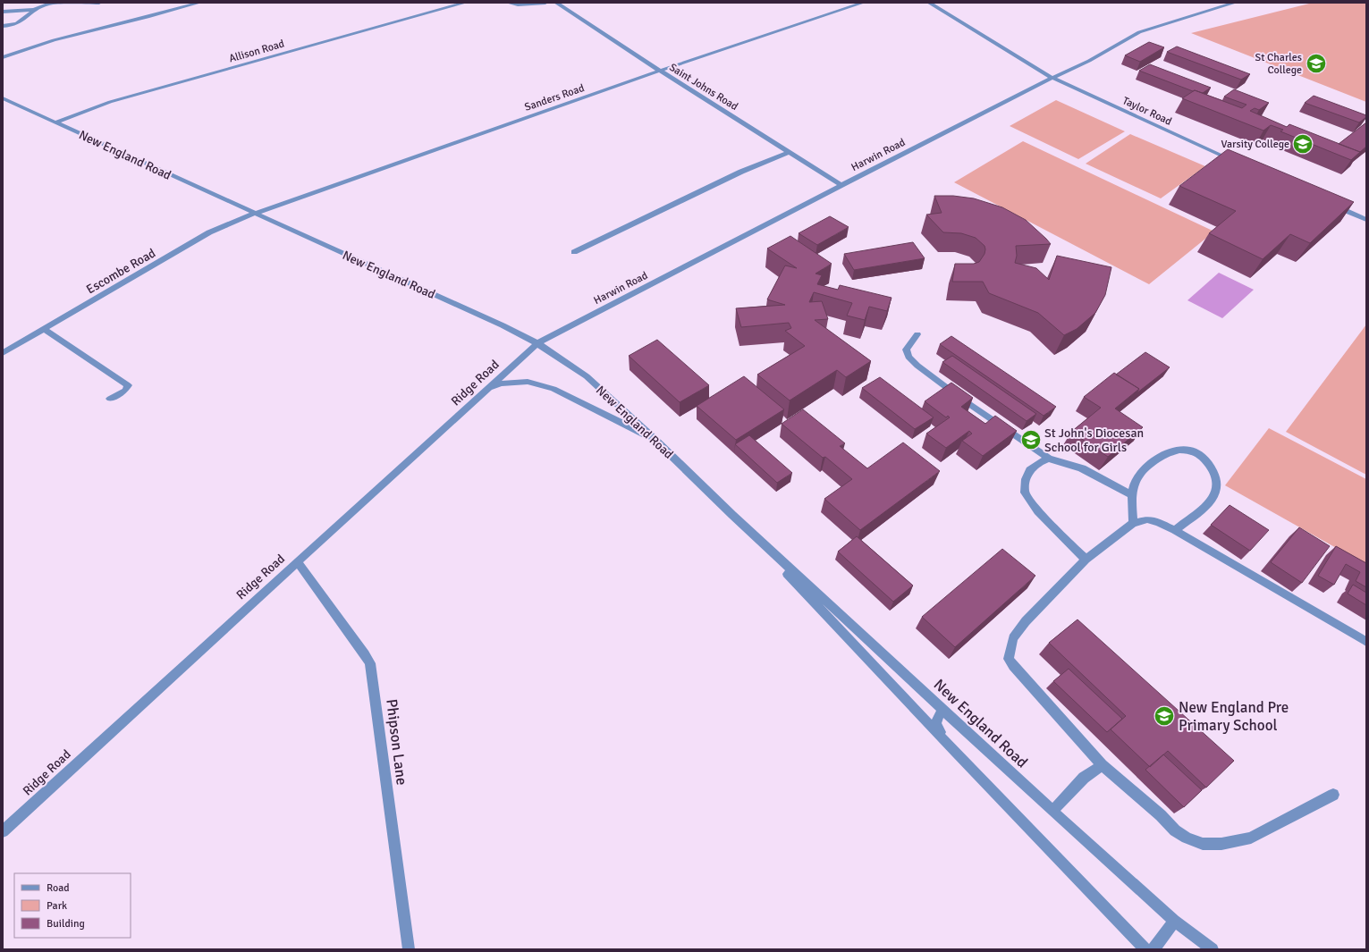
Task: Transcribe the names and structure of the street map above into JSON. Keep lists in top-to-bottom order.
{
  "streets": {
    "street": [
      "Allison Road",
      "Saint Johns Road",
      "Sanders Road",
      "Taylor Road",
      "New England Road",
      "Harwin Road",
      "Escombe Road",
      "Ridge Road",
      "Phipson Lane"
    ]
  },
  "crossings": [
    ["Allison Road", "New England Road"],
    ["Saint Johns Road", "Sanders Road"],
    ["Saint Johns Road", "Harwin Road"],
    ["Sanders Road", "New England Road"],
    ["Sanders Road", "Escombe Road"],
    ["Taylor Road", "Harwin Road"],
    ["New England Road", "Harwin Road"],
    ["New England Road", "Escombe Road"],
    ["New England Road", "Ridge Road"],
    ["Harwin Road", "Ridge Road"],
    ["Ridge Road", "Phipson Lane"]
  ],
  "places": {
    "school or university": [
      "St Charles College",
      "Varsity College",
      "St John's Diocesan School for Girls",
      "New England Pre Primary School"
    ]
  },
  "legend": ["Road", "Park", "Building"]
}
